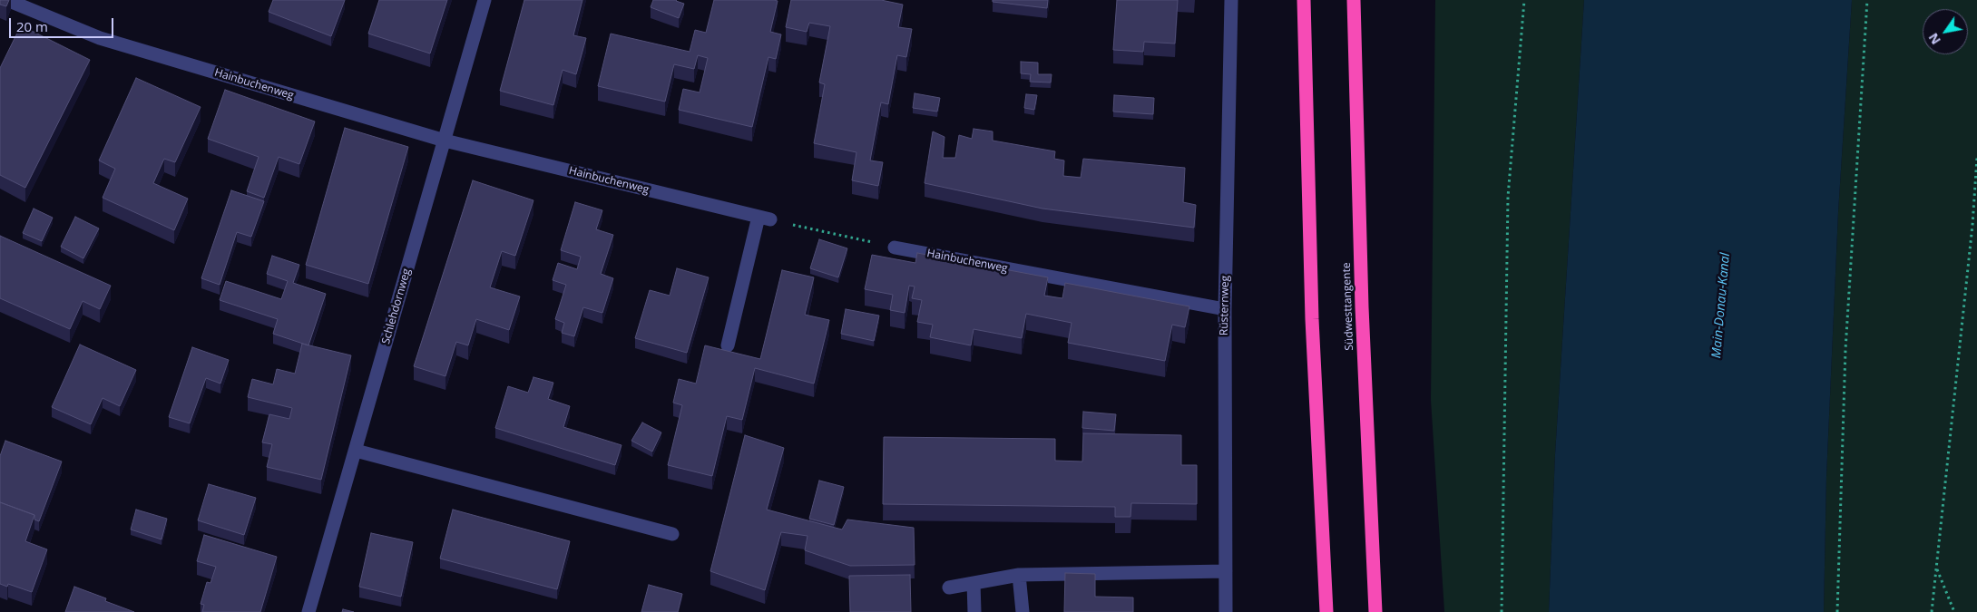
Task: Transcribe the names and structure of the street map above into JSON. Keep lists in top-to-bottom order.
{
  "streets": {
    "highway": ["Südwesttangente"],
    "street": ["Hainbuchenweg", "Rüsternweg", "Schlehdornweg"]
  },
  "crossings": [
    ["Hainbuchenweg", "Rüsternweg"],
    ["Hainbuchenweg", "Schlehdornweg"]
  ],
  "water": ["Main-Donau-Kanal"],
  "scale_bar": "20 m",
  "north": "bottom left"
}
